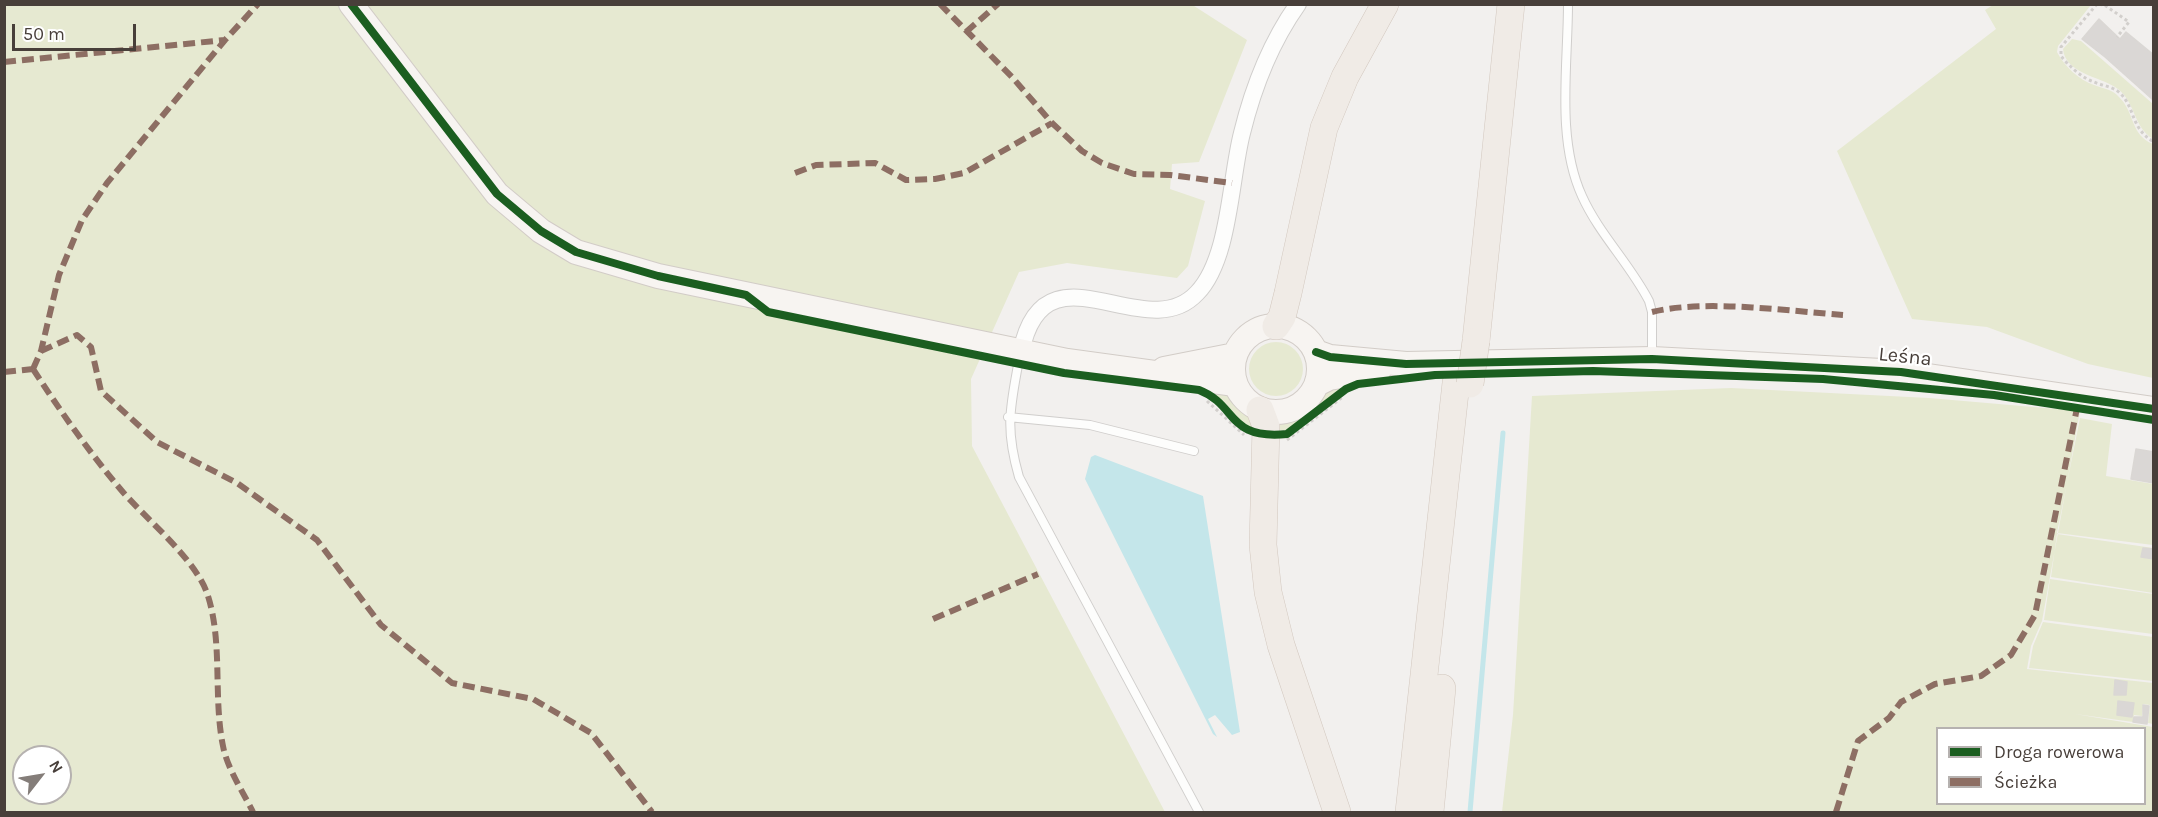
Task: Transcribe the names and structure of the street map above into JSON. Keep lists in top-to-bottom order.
{
  "streets": {
    "street": ["Leśna"]
  },
  "legend": ["Droga rowerowa", "Ścieżka"],
  "scale_bar": "50 m",
  "north": "top right"
}
